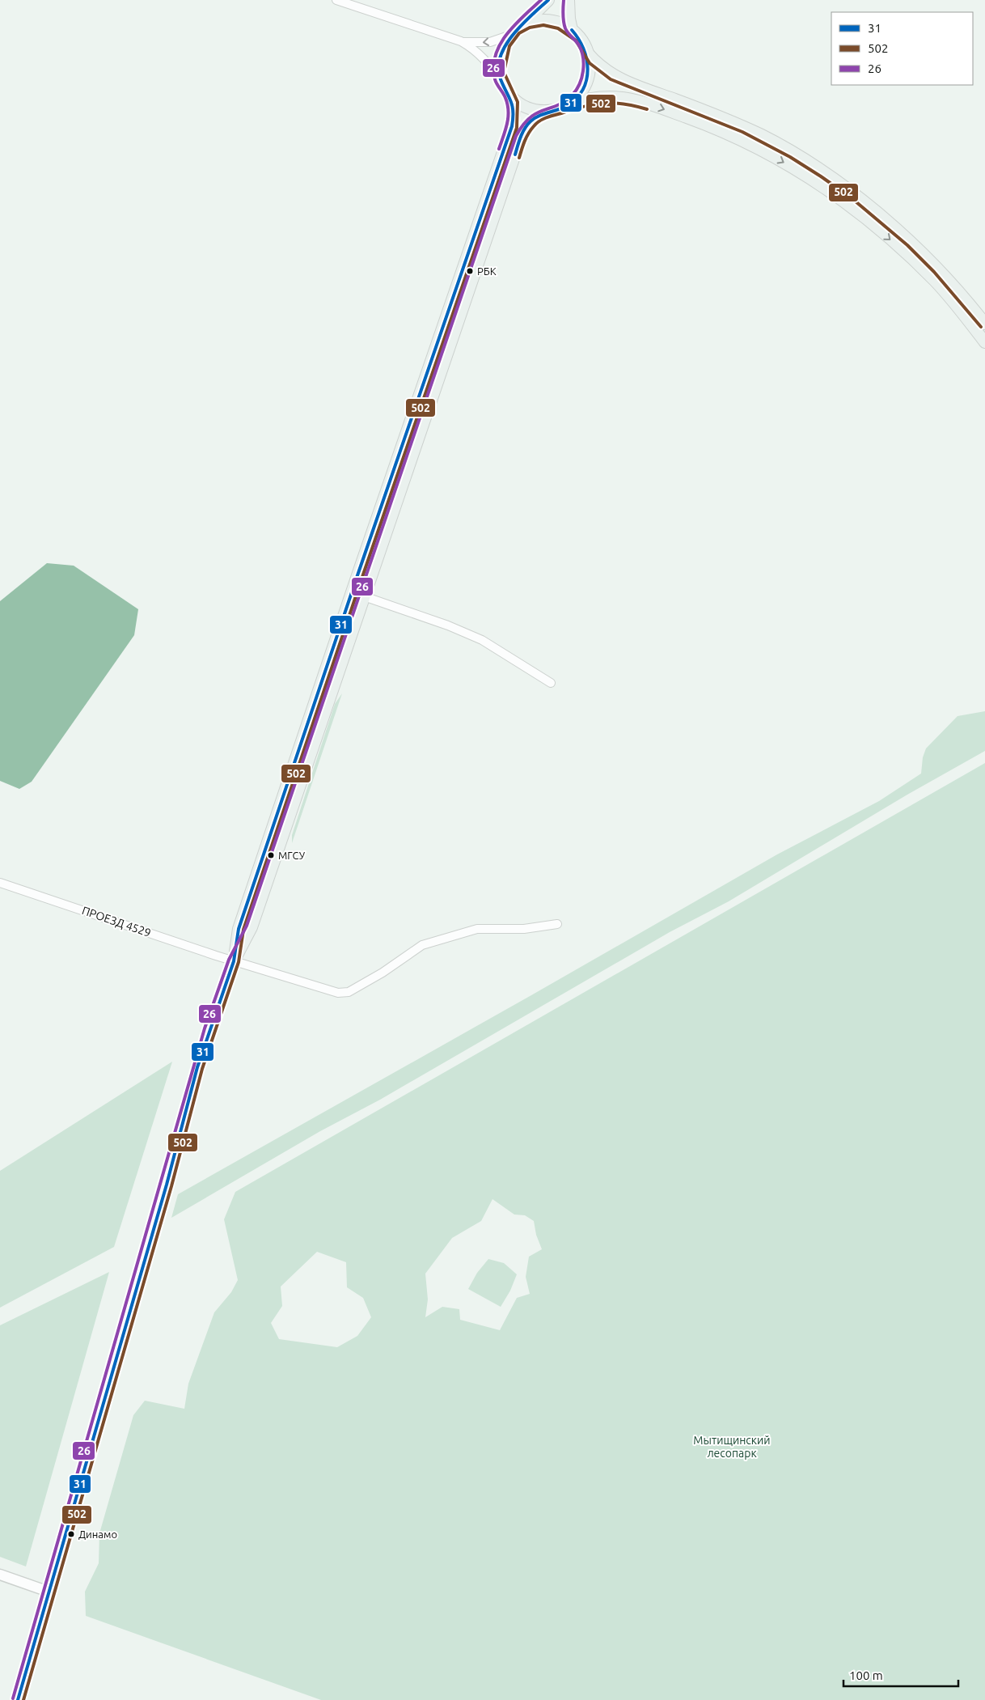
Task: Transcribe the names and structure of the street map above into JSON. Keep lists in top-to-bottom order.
{
  "streets": {
    "street": ["ПРОЕЗД 4529"]
  },
  "parks": ["Мытищинский лесопарк"],
  "places": ["РБК", "МГСУ", "Динамо"],
  "lines": ["transit line 31", "transit line 26", "transit line 502"],
  "legend": ["31", "502", "26"],
  "scale_bar": "100 m"
}
